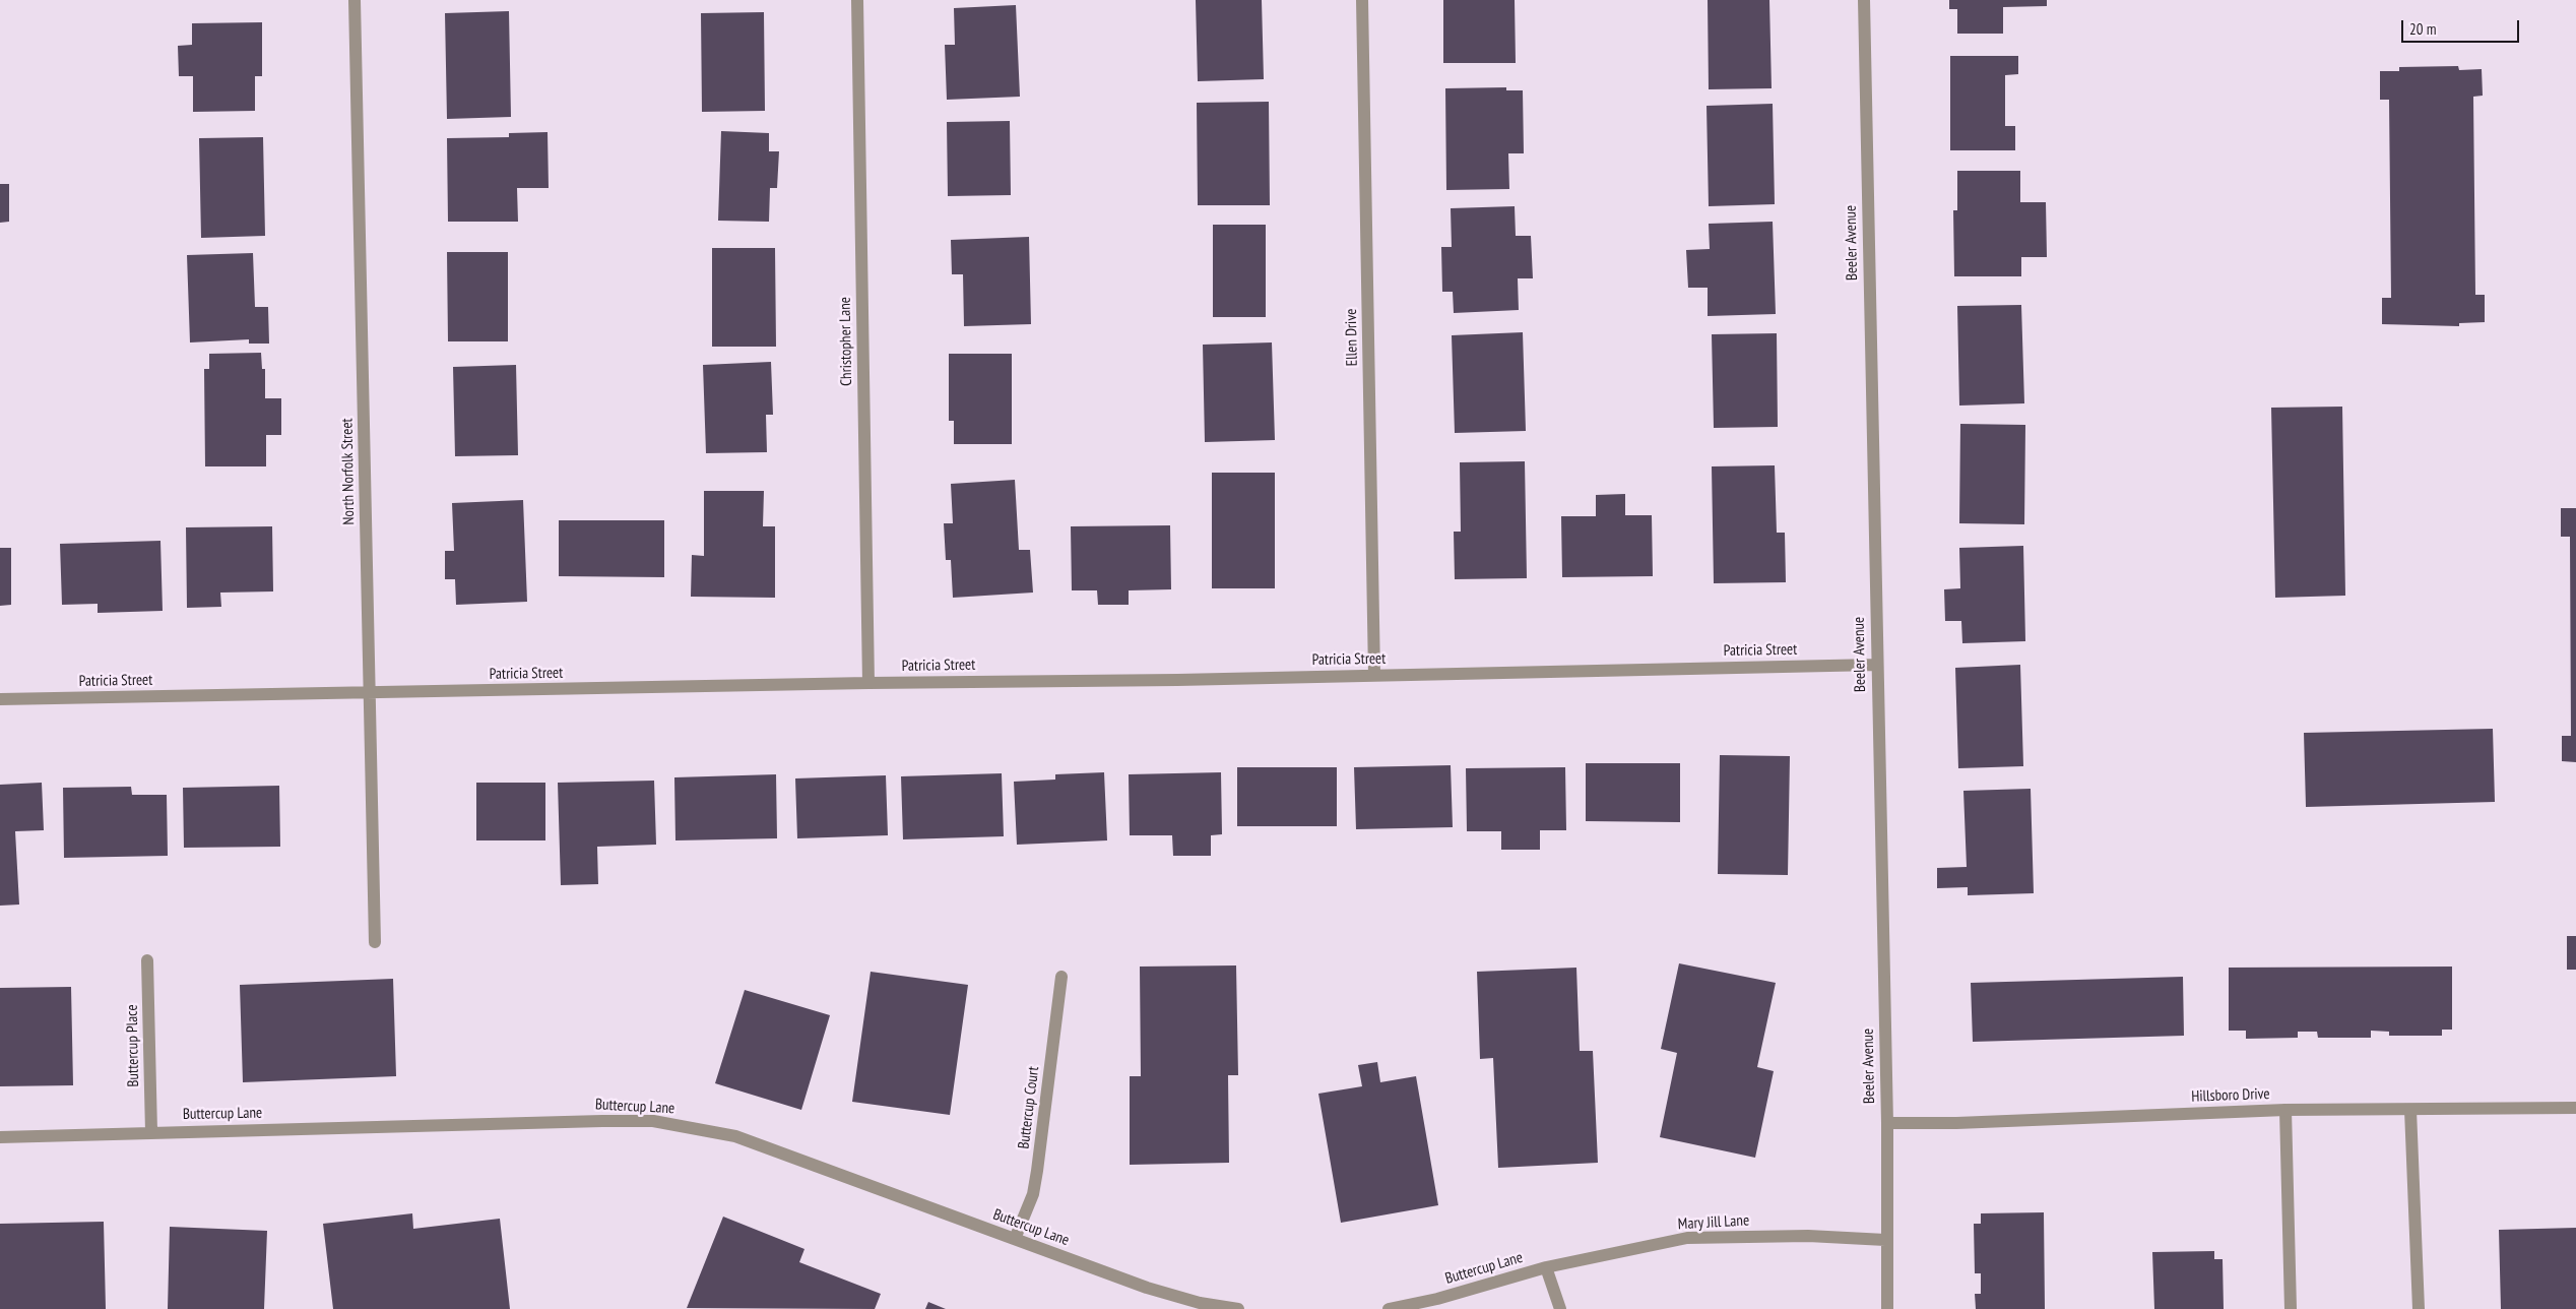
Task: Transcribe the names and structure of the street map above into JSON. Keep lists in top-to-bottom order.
{
  "streets": {
    "street": [
      "Beeler Avenue",
      "Ellen Drive",
      "Christopher Lane",
      "North Norfolk Street",
      "Patricia Street",
      "Buttercup Place",
      "Hillsboro Drive",
      "Buttercup Lane",
      "Buttercup Court",
      "Mary Jill Lane"
    ]
  },
  "crossings": [
    ["Beeler Avenue", "Patricia Street"],
    ["Beeler Avenue", "Hillsboro Drive"],
    ["Beeler Avenue", "Mary Jill Lane"],
    ["Ellen Drive", "Patricia Street"],
    ["Christopher Lane", "Patricia Street"],
    ["North Norfolk Street", "Patricia Street"],
    ["Buttercup Place", "Buttercup Lane"],
    ["Buttercup Lane", "Buttercup Court"],
    ["Buttercup Lane", "Mary Jill Lane"]
  ],
  "scale_bar": "20 m"
}
